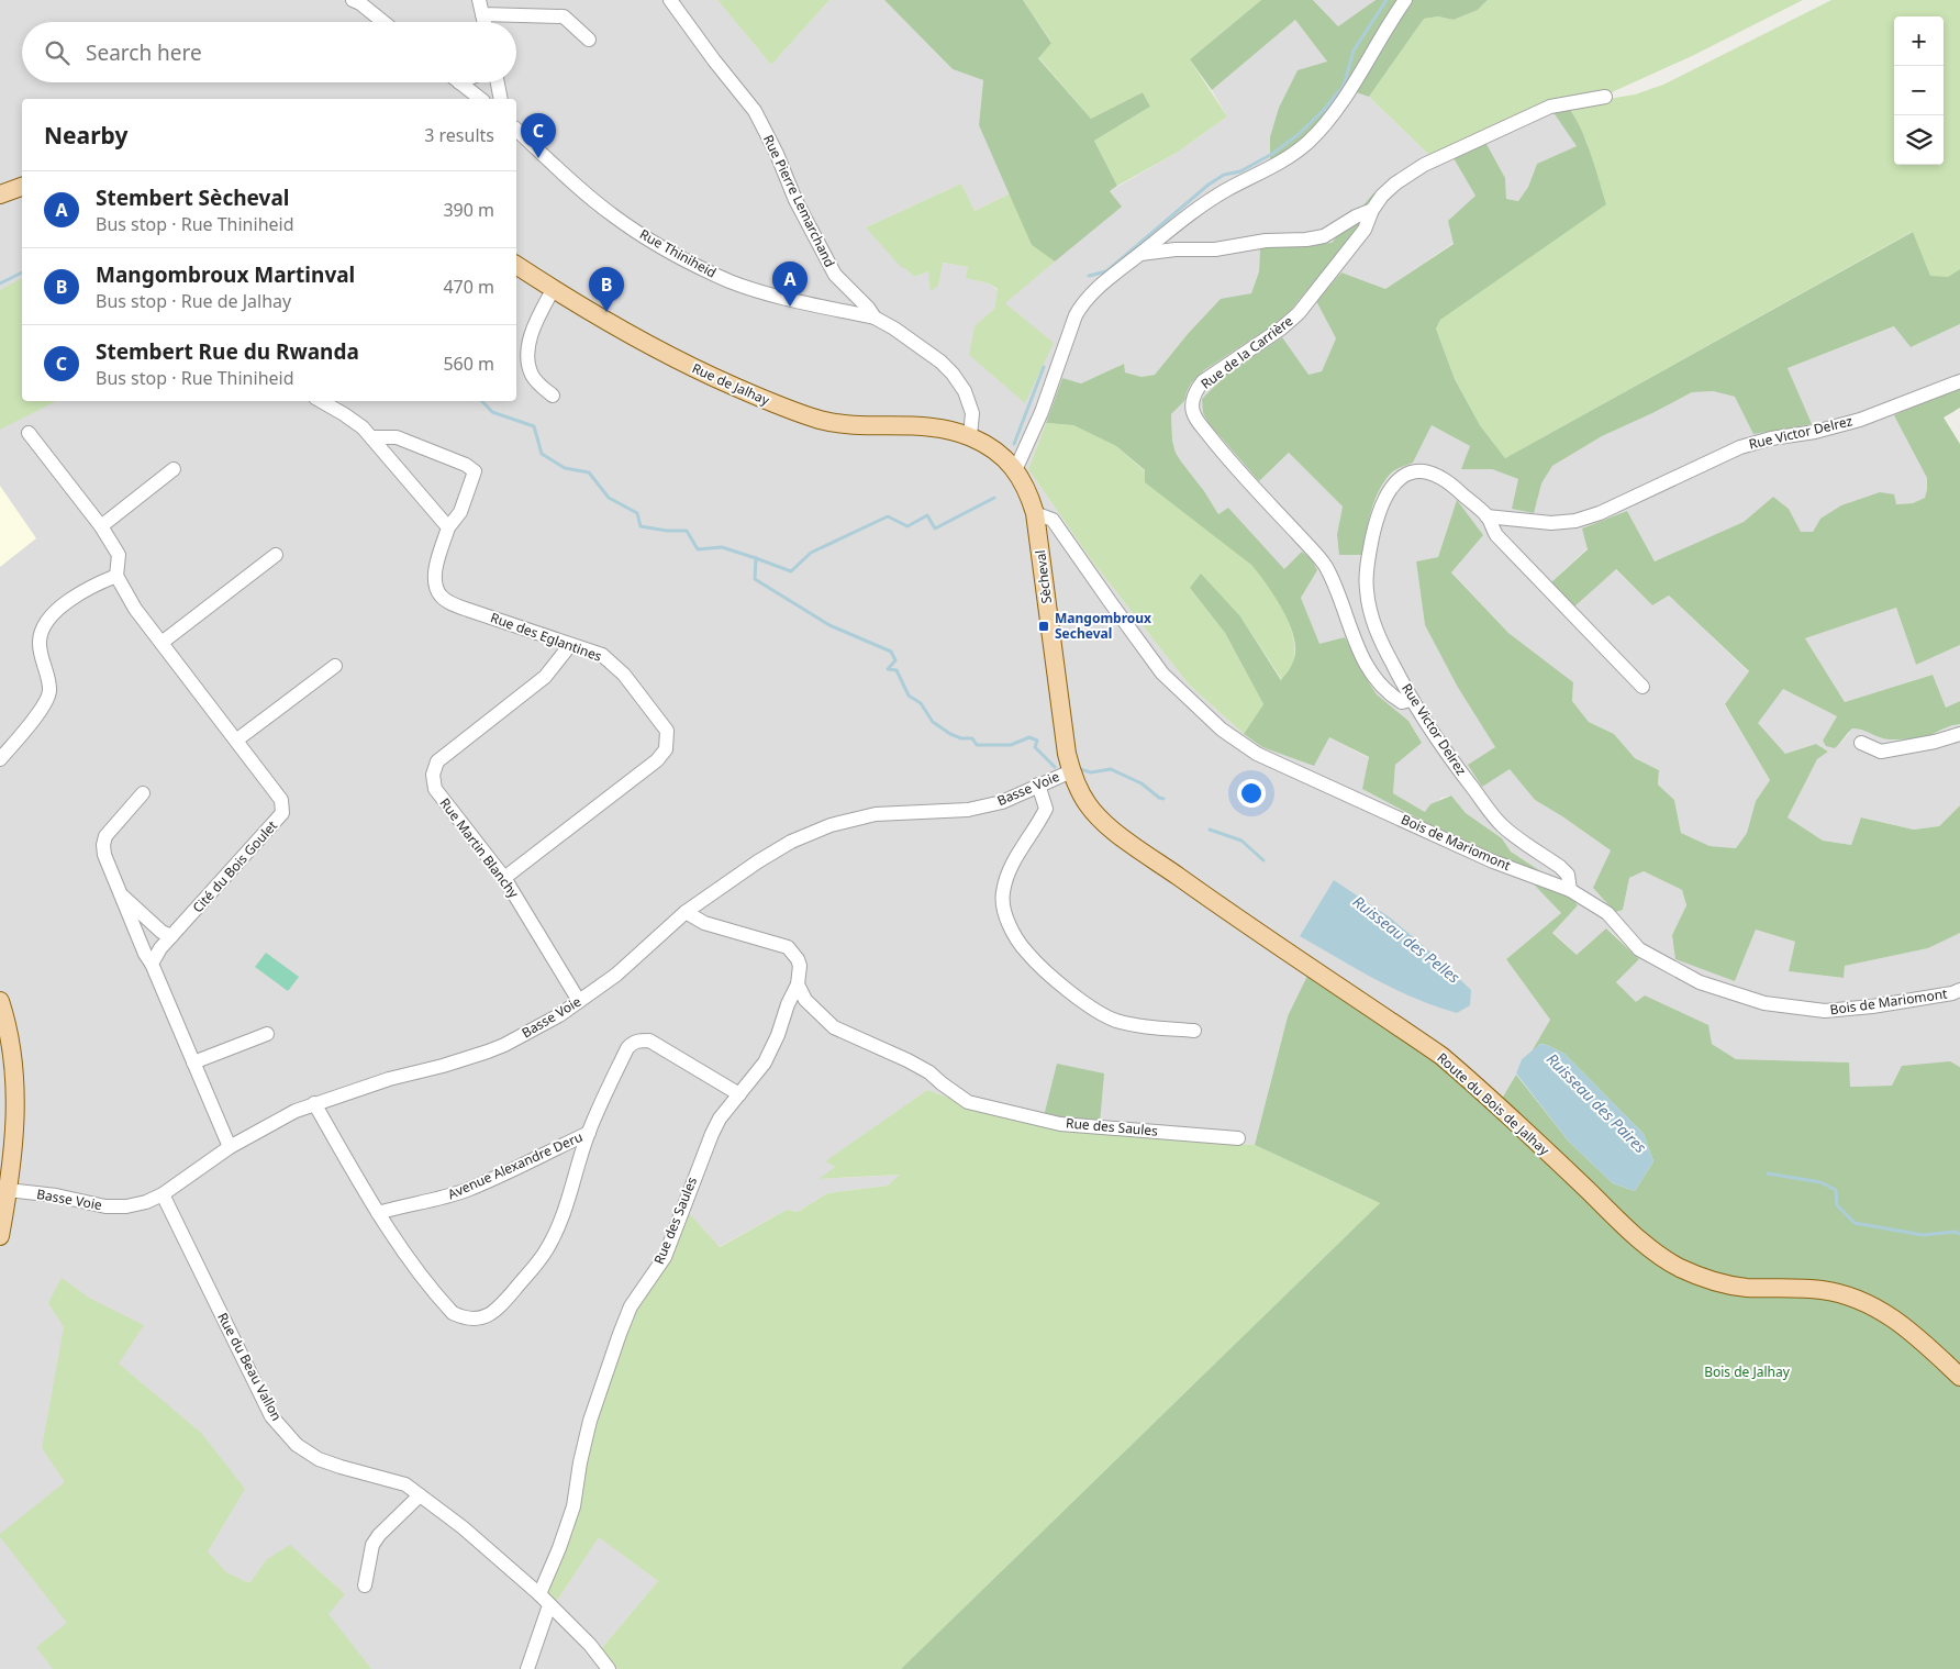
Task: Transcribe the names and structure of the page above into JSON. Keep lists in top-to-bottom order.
{
  "streets": {
    "main road": ["Rue de Jalhay", "Sècheval", "Route du Bois de Jalhay"],
    "street": [
      "Rue Pierre Lemarchand",
      "Rue Thiniheid",
      "Rue de la Carrière",
      "Rue Victor Delrez",
      "Rue des Eglantines",
      "Basse Voie",
      "Bois de Mariomont",
      "Rue Martin Blanchy",
      "Cité du Bois Goulet",
      "Rue des Saules",
      "Avenue Alexandre Deru",
      "Rue du Beau Vallon"
    ]
  },
  "crossings": [
    ["Rue Pierre Lemarchand", "Rue Thiniheid"],
    ["Rue Pierre Lemarchand", "Rue de Jalhay"],
    ["Rue de la Carrière", "Rue Victor Delrez"],
    ["Rue de Jalhay", "Sècheval"],
    ["Rue Victor Delrez", "Bois de Mariomont"],
    ["Sècheval", "Basse Voie"],
    ["Sècheval", "Bois de Mariomont"],
    ["Sècheval", "Route du Bois de Jalhay"],
    ["Rue des Eglantines", "Rue Martin Blanchy"],
    ["Basse Voie", "Rue Martin Blanchy"],
    ["Basse Voie", "Route du Bois de Jalhay"],
    ["Basse Voie", "Rue des Saules"],
    ["Basse Voie", "Avenue Alexandre Deru"],
    ["Basse Voie", "Rue du Beau Vallon"],
    ["Rue des Saules", "Avenue Alexandre Deru"],
    ["Rue des Saules", "Rue du Beau Vallon"]
  ],
  "water": ["Ruisseau des Pelles", "Ruisseau des Paires"],
  "parks": ["Bois de Jalhay"],
  "places": {
    "transit": ["Mangombroux Secheval"]
  },
  "page": {
    "map_buttons": ["+", "−"],
    "search": "Search here",
    "heading": ["Nearby", "3 results"],
    "pins": ["C", "A", "B"],
    "list": [
      {
        "mark": "A",
        "name": "Stembert Sècheval",
        "note": "Bus stop · Rue Thiniheid",
        "value": "390 m"
      },
      {
        "mark": "B",
        "name": "Mangombroux Martinval",
        "note": "Bus stop · Rue de Jalhay",
        "value": "470 m"
      },
      {
        "mark": "C",
        "name": "Stembert Rue du Rwanda",
        "note": "Bus stop · Rue Thiniheid",
        "value": "560 m"
      }
    ]
  }
}
